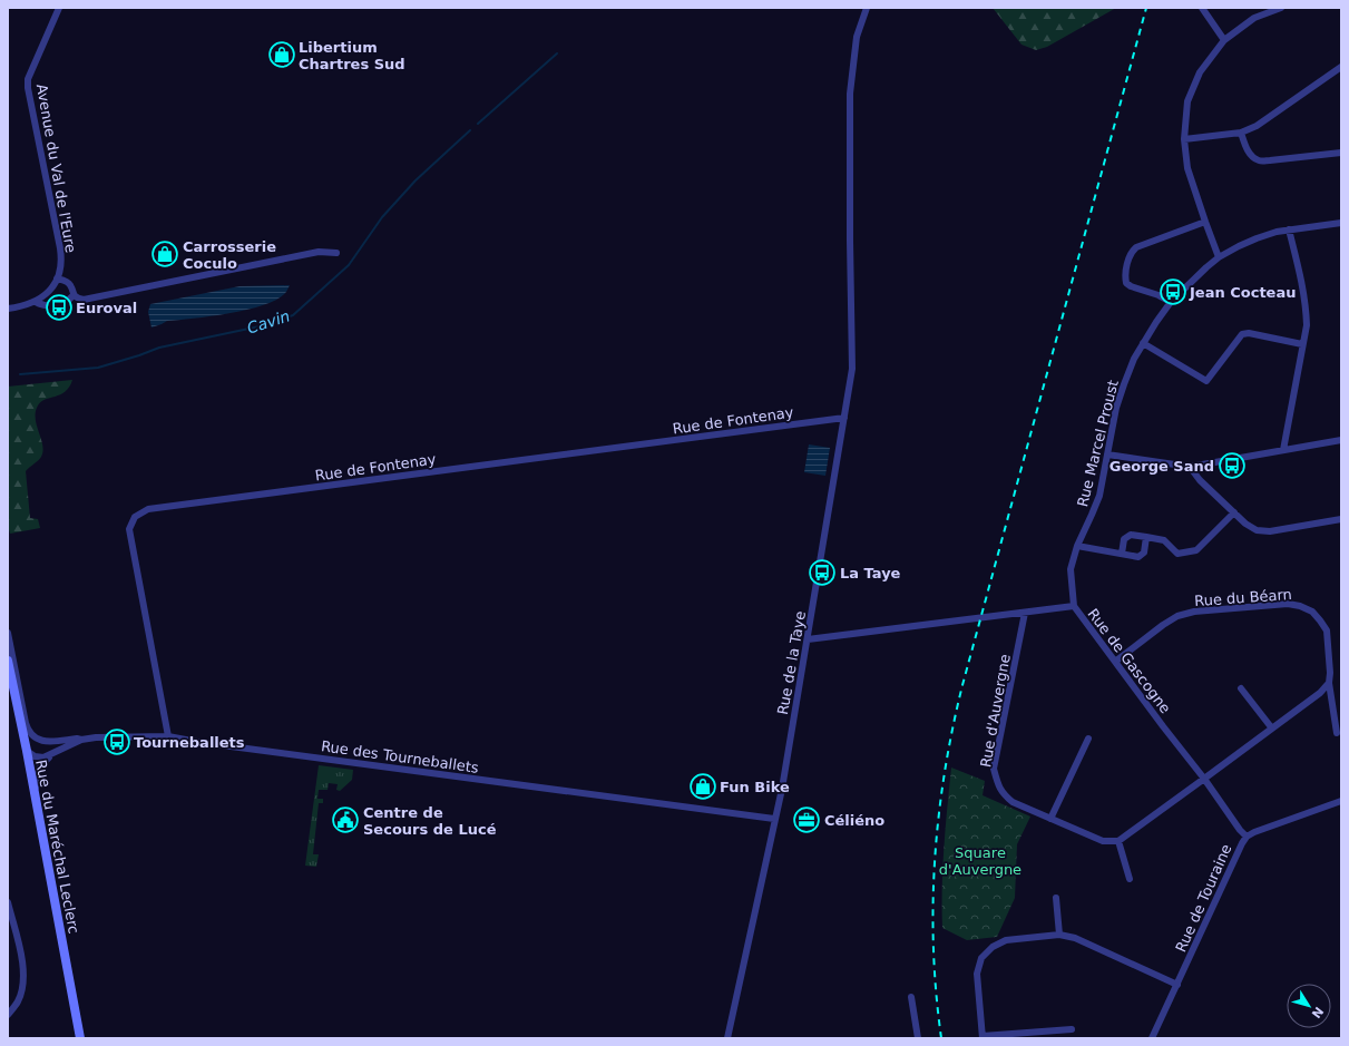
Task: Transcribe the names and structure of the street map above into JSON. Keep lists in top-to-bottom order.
{
  "streets": {
    "main road": ["Rue du Maréchal Leclerc"],
    "street": [
      "Avenue du Val de l'Eure",
      "Rue de Fontenay",
      "Rue Marcel Proust",
      "Rue du Béarn",
      "Rue de Gascogne",
      "Rue de la Taye",
      "Rue d'Auvergne",
      "Rue des Tourneballets",
      "Rue de Touraine"
    ]
  },
  "crossings": [
    ["Rue de Fontenay", "Rue de la Taye"],
    ["Rue de Fontenay", "Rue des Tourneballets"],
    ["Rue Marcel Proust", "Rue de Gascogne"],
    ["Rue du Béarn", "Rue de Gascogne"],
    ["Rue de Gascogne", "Rue de la Taye"],
    ["Rue de Gascogne", "Rue d'Auvergne"],
    ["Rue de Gascogne", "Rue de Touraine"],
    ["Rue de la Taye", "Rue des Tourneballets"]
  ],
  "water": ["Cavin"],
  "parks": ["Square d'Auvergne"],
  "places": {
    "shop": ["Libertium Chartres Sud", "Carrosserie Coculo", "Fun Bike"],
    "bus stop": [
      "Jean Cocteau",
      "Euroval",
      "George Sand",
      "La Taye",
      "Tourneballets"
    ],
    "public building": ["Centre de Secours de Lucé"],
    "office": ["Céliéno"]
  },
  "north": "bottom right"
}
